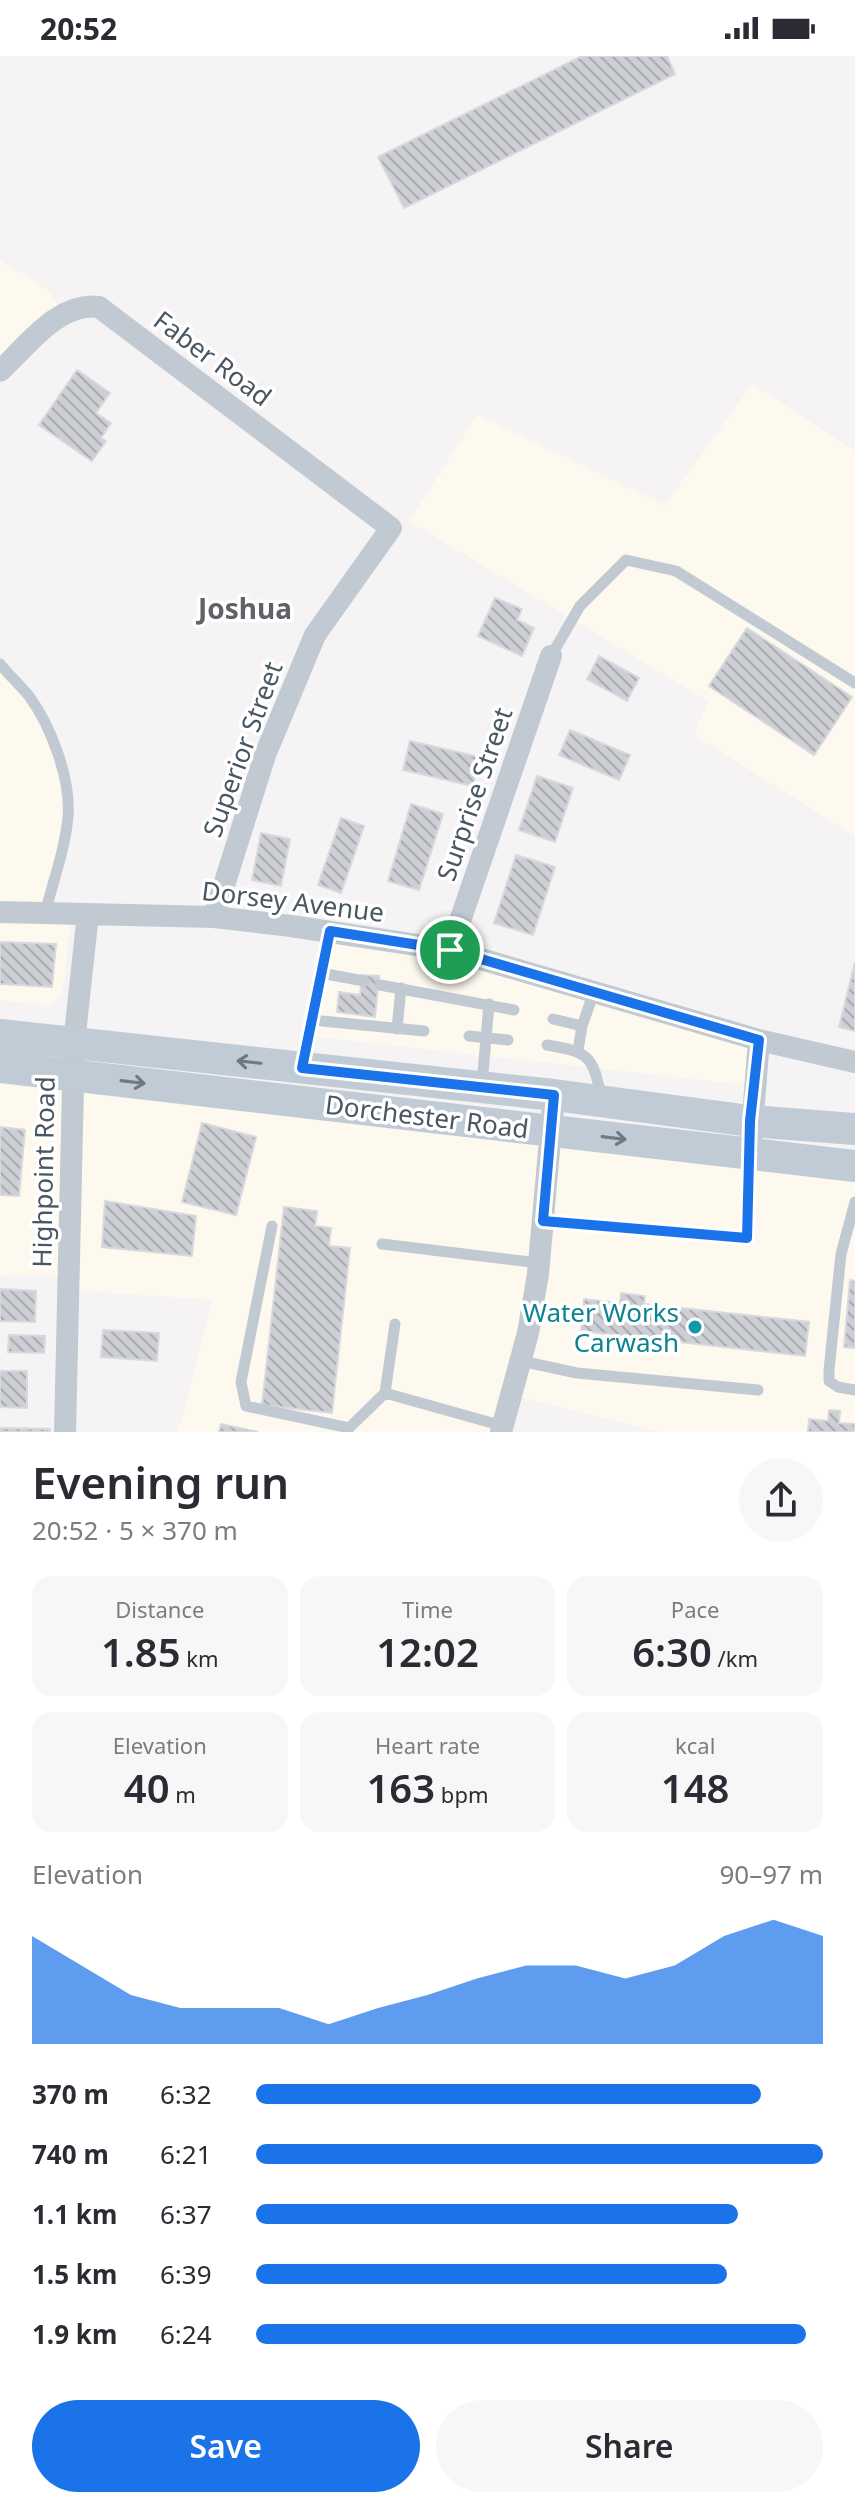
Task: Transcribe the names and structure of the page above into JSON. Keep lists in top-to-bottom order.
{
  "streets": {
    "main road": ["Dorchester Road"],
    "street": [
      "Faber Road",
      "Superior Street",
      "Surprise Street",
      "Dorsey Avenue",
      "Highpoint Road"
    ]
  },
  "crossings": [
    ["Faber Road", "Superior Street"],
    ["Superior Street", "Dorsey Avenue"],
    ["Surprise Street", "Dorsey Avenue"],
    ["Dorsey Avenue", "Highpoint Road"],
    ["Dorchester Road", "Highpoint Road"]
  ],
  "districts": ["Joshua"],
  "places": ["Water Works Carwash"],
  "page": {
    "status": "20:52",
    "heading": ["Evening run", "20:52 · 5 × 370 m"],
    "stats": [
      ["Distance", "1.85 km"],
      ["Time", "12:02"],
      ["Pace", "6:30 /km"],
      ["Elevation", "40 m"],
      ["Heart rate", "163 bpm"],
      ["kcal", "148"]
    ],
    "chart": ["Elevation", "90–97 m"],
    "list": [
      {
        "name": "370 m",
        "note": "6:32"
      },
      {
        "name": "740 m",
        "note": "6:21"
      },
      {
        "name": "1.1 km",
        "note": "6:37"
      },
      {
        "name": "1.5 km",
        "note": "6:39"
      },
      {
        "name": "1.9 km",
        "note": "6:24"
      }
    ],
    "buttons": ["Save", "Share"]
  }
}
